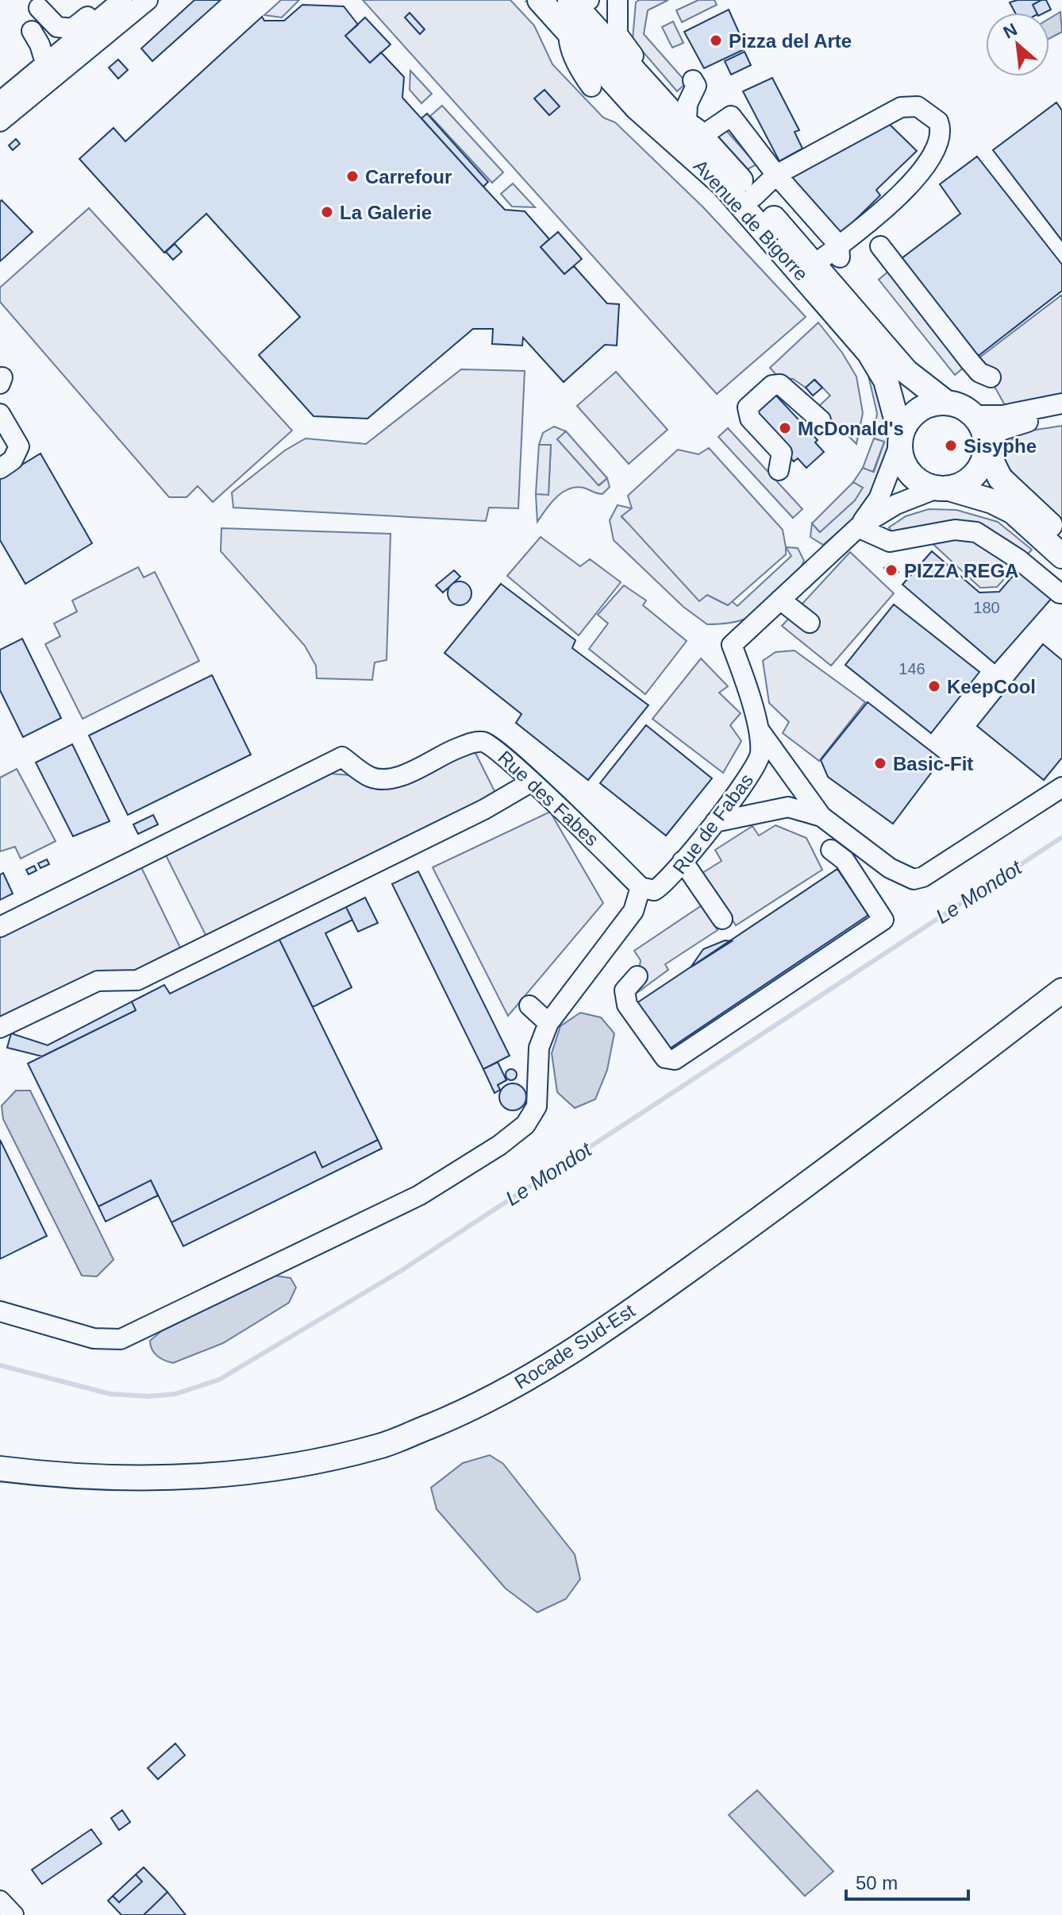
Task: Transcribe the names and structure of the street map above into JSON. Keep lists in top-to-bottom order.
{
  "streets": {
    "main road": ["Avenue de Bigorre", "Rocade Sud-Est"],
    "street": ["Rue des Fabes", "Rue de Fabas"]
  },
  "crossings": [
    ["Avenue de Bigorre", "Rue de Fabas"],
    ["Rue des Fabes", "Rue de Fabas"]
  ],
  "water": ["Le Mondot"],
  "places": [
    "Pizza del Arte",
    "Carrefour",
    "La Galerie",
    "McDonald's",
    "Sisyphe",
    "PIZZA REGA",
    "KeepCool",
    "Basic-Fit"
  ],
  "house_numbers": ["180", "146"],
  "scale_bar": "50 m",
  "north": "top left"
}
